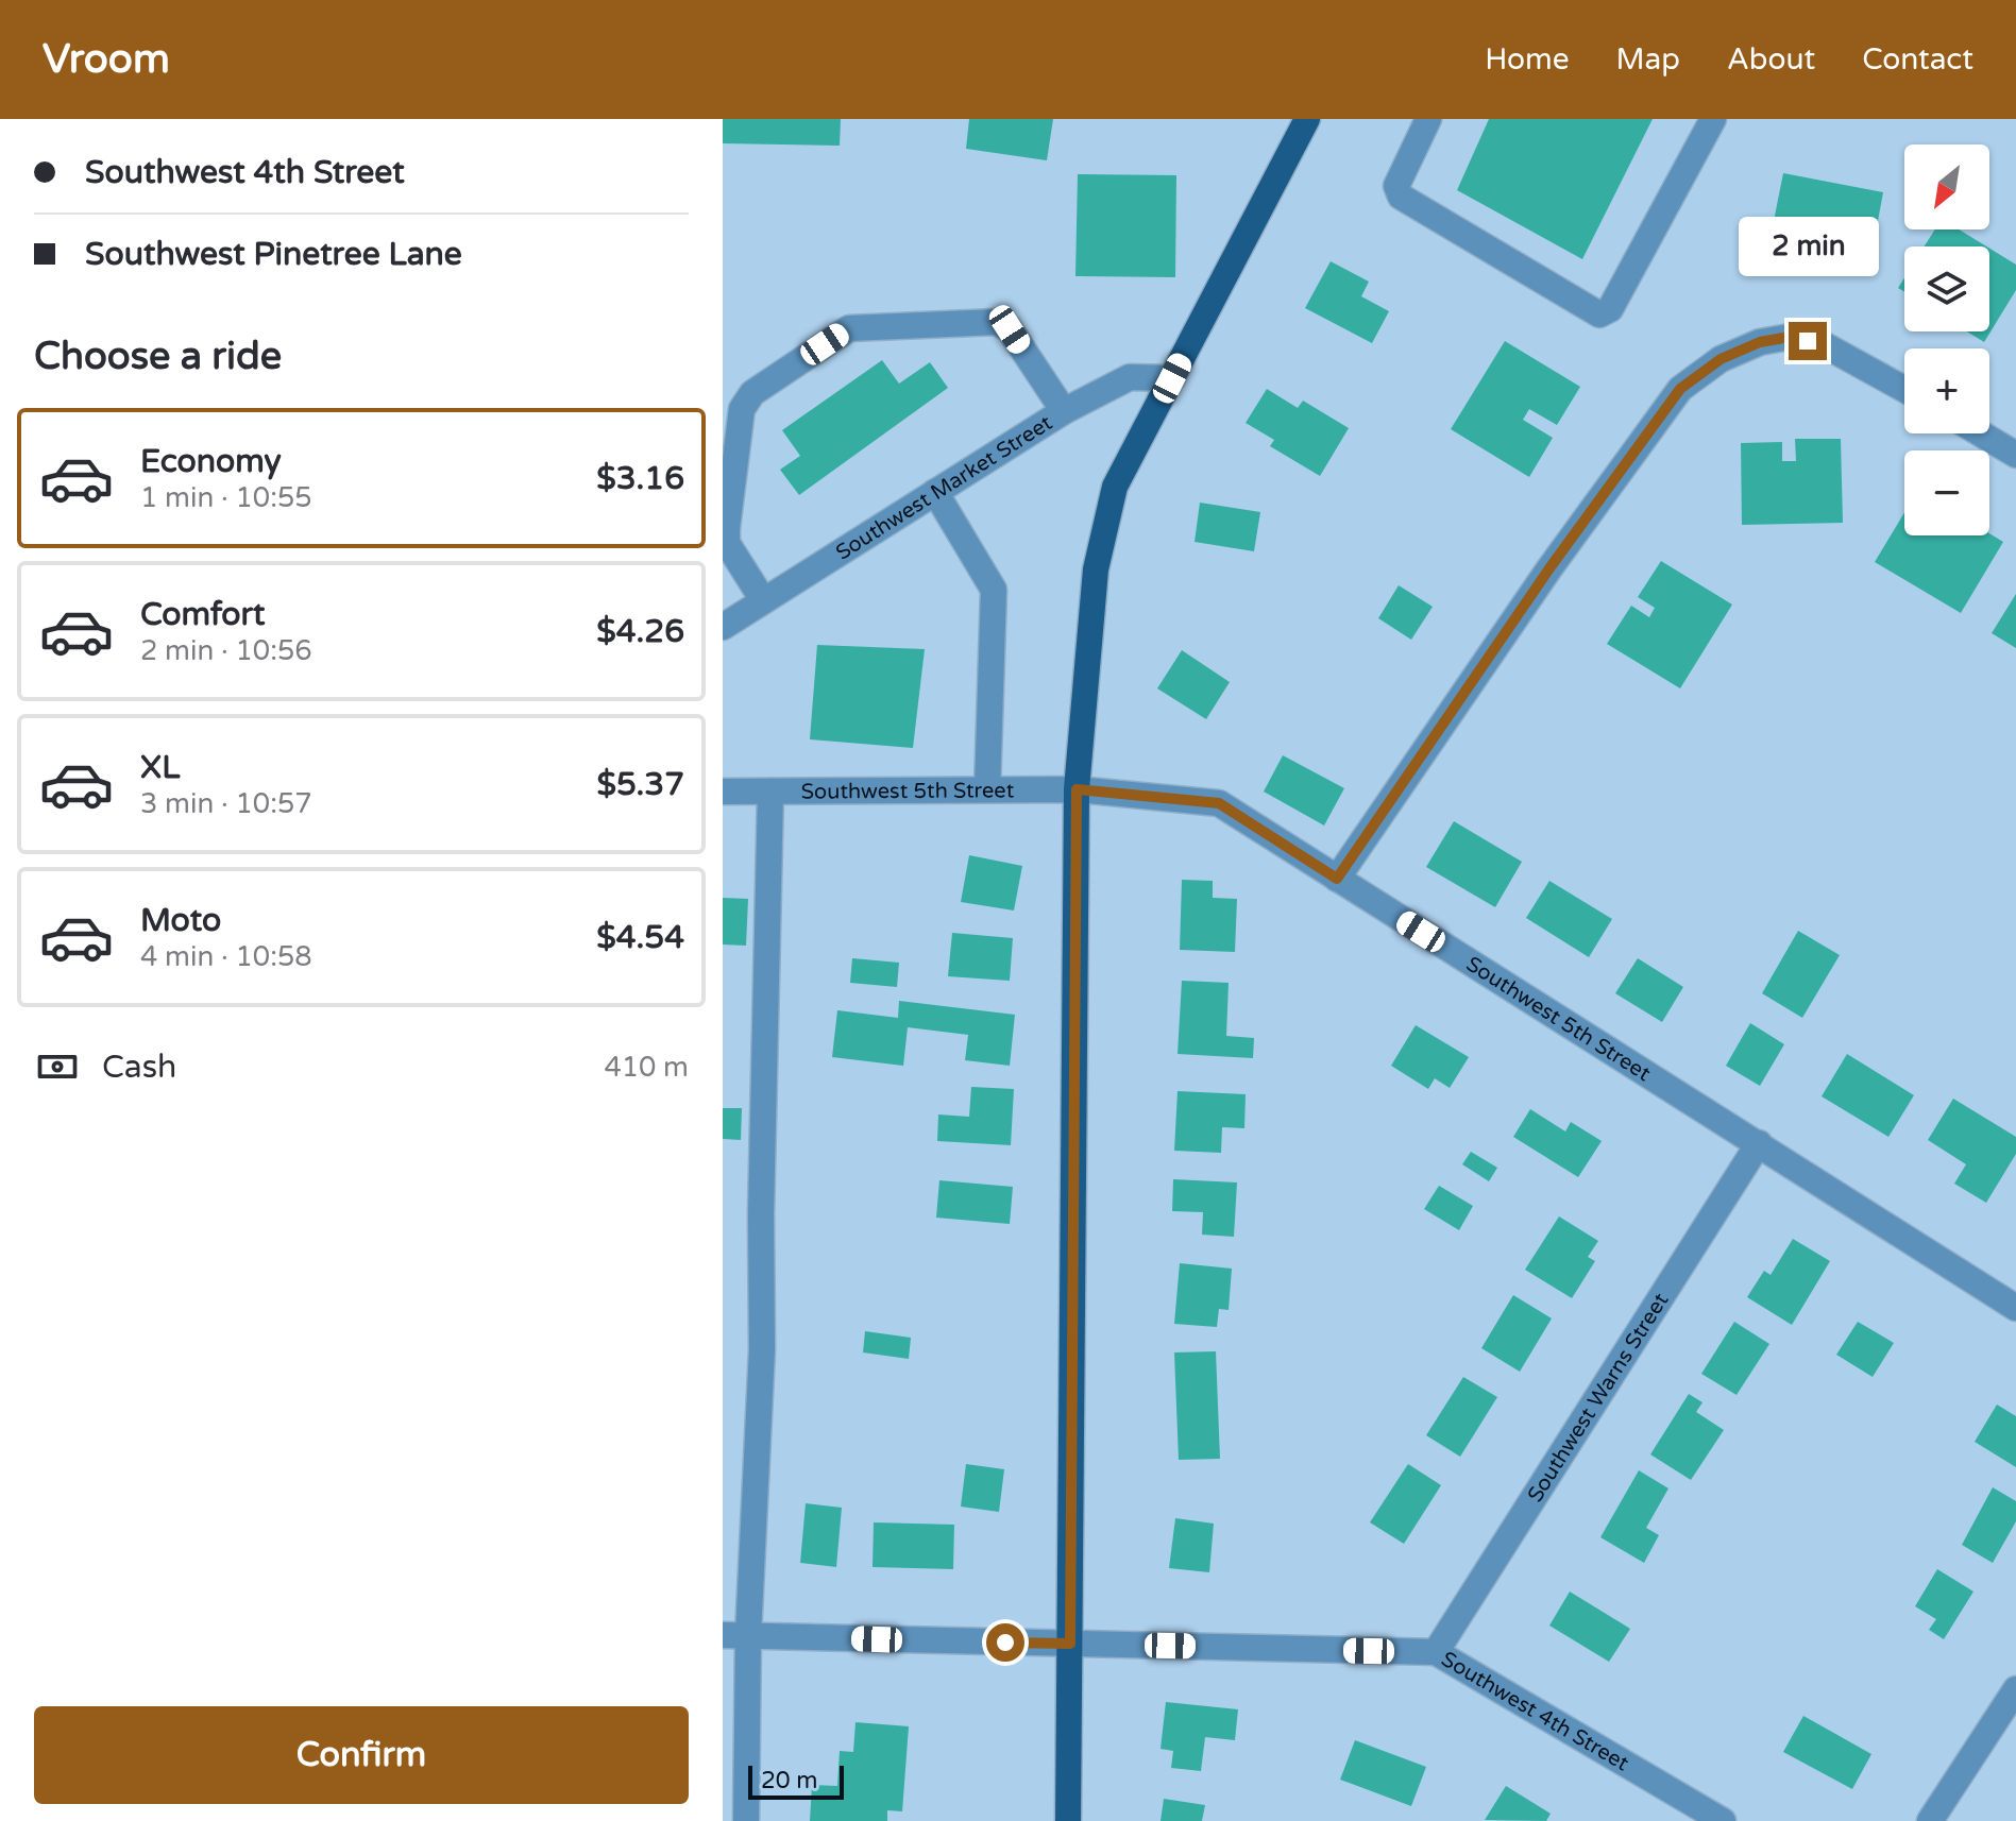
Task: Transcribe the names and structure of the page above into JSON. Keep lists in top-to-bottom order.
{
  "streets": {
    "street": [
      "Southwest Market Street",
      "Southwest 5th Street",
      "Southwest Warns Street",
      "Southwest 4th Street"
    ]
  },
  "crossings": [
    ["Southwest 5th Street", "Southwest Warns Street"],
    ["Southwest Warns Street", "Southwest 4th Street"]
  ],
  "scale_bar": "20 m",
  "north": "bottom left",
  "page": {
    "header": "Vroom",
    "nav": [
      "Home",
      "Map",
      "About",
      "Contact"
    ],
    "banner": ["Southwest 4th Street", "Southwest Pinetree Lane"],
    "map_buttons": ["+", "−"],
    "bubble": "2 min",
    "heading": "Choose a ride",
    "list": [
      {
        "name": "Economy",
        "note": "1 min · 10:55",
        "value": "$3.16"
      },
      {
        "name": "Comfort",
        "note": "2 min · 10:56",
        "value": "$4.26"
      },
      {
        "name": "XL",
        "note": "3 min · 10:57",
        "value": "$5.37"
      },
      {
        "name": "Moto",
        "note": "4 min · 10:58",
        "value": "$4.54"
      }
    ],
    "pay": ["Cash", "410 m"],
    "buttons": "Confirm",
    "scale": "20 m"
  }
}
